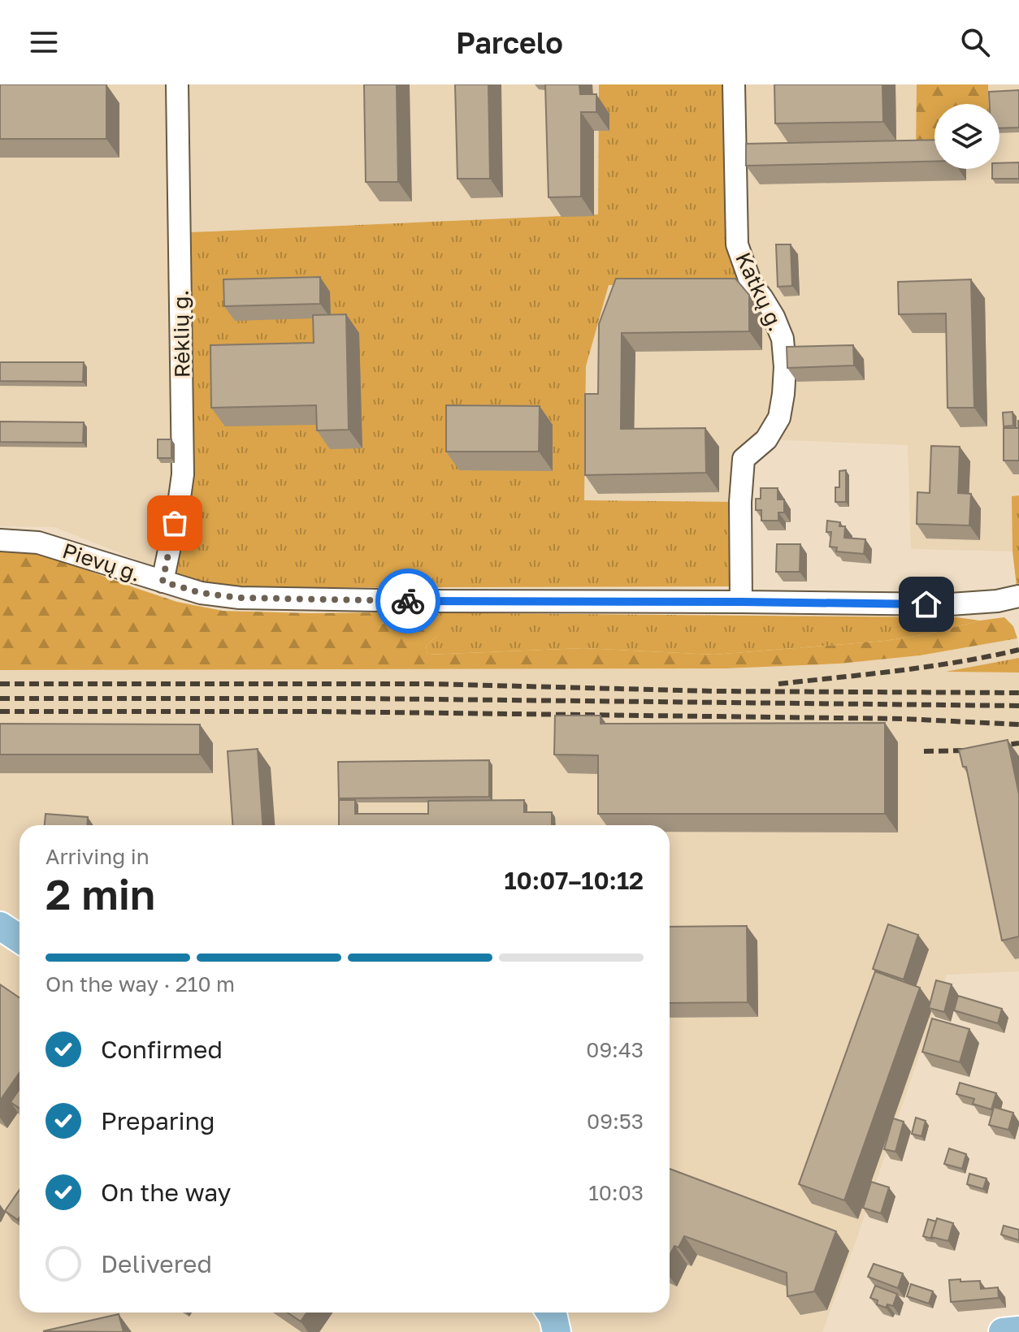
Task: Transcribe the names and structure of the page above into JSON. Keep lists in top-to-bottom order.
{
  "streets": {
    "street": ["Katkų g.", "Rėklių g.", "Pievų g."]
  },
  "crossings": [
    ["Katkų g.", "Pievų g."],
    ["Rėklių g.", "Pievų g."]
  ],
  "page": {
    "header": "Parcelo",
    "heading": ["2 min", "Arriving in", "10:07–10:12"],
    "bar": "On the way · 210 m",
    "list": [
      ["Confirmed", "09:43"],
      ["Preparing", "09:53"],
      ["On the way", "10:03"],
      "Delivered"
    ]
  }
}
